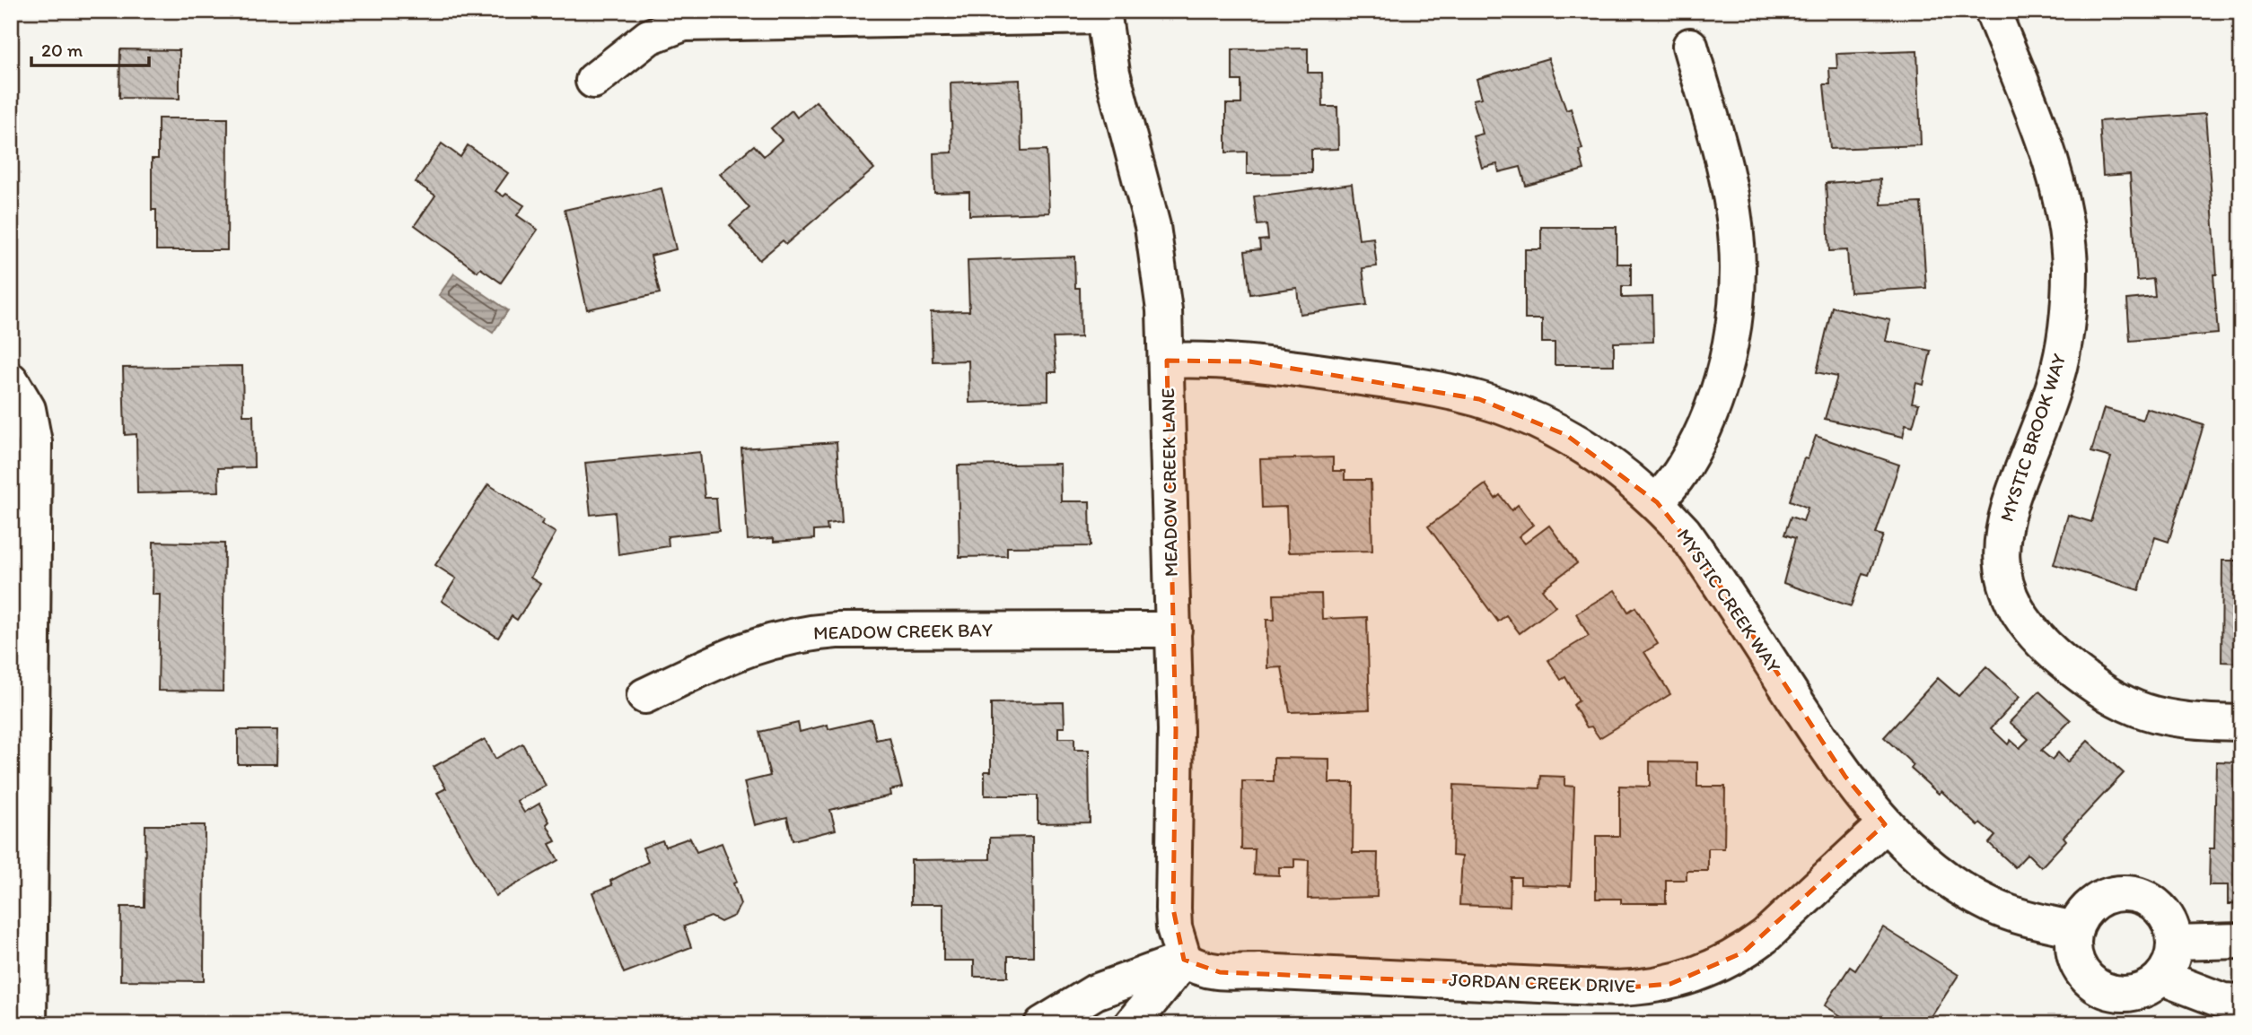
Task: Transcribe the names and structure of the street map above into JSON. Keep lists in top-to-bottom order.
{
  "streets": {
    "street": [
      "MYSTIC BROOK WAY",
      "MEADOW CREEK LANE",
      "MYSTIC CREEK WAY",
      "MEADOW CREEK BAY",
      "JORDAN CREEK DRIVE"
    ]
  },
  "crossings": [
    ["MEADOW CREEK LANE", "MYSTIC CREEK WAY"],
    ["MEADOW CREEK LANE", "MEADOW CREEK BAY"],
    ["MEADOW CREEK LANE", "JORDAN CREEK DRIVE"],
    ["MYSTIC CREEK WAY", "JORDAN CREEK DRIVE"]
  ],
  "scale_bar": "20 m"
}
